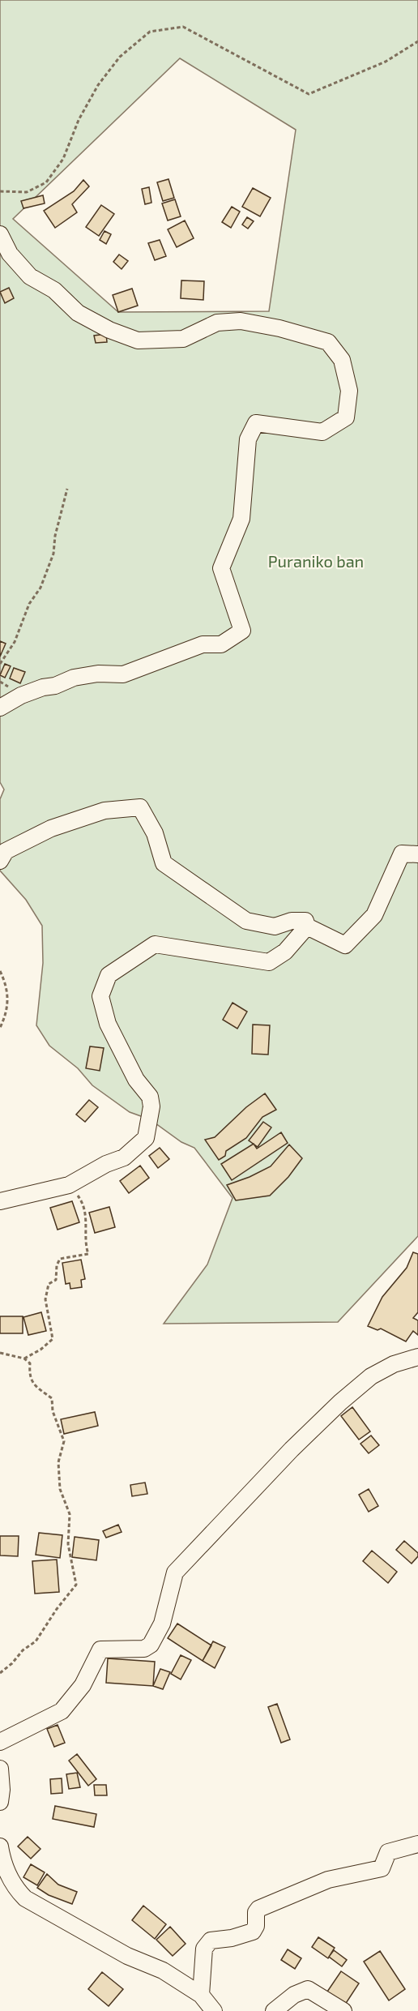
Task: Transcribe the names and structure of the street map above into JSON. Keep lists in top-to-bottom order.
{
  "parks": ["Puraniko ban"]
}
